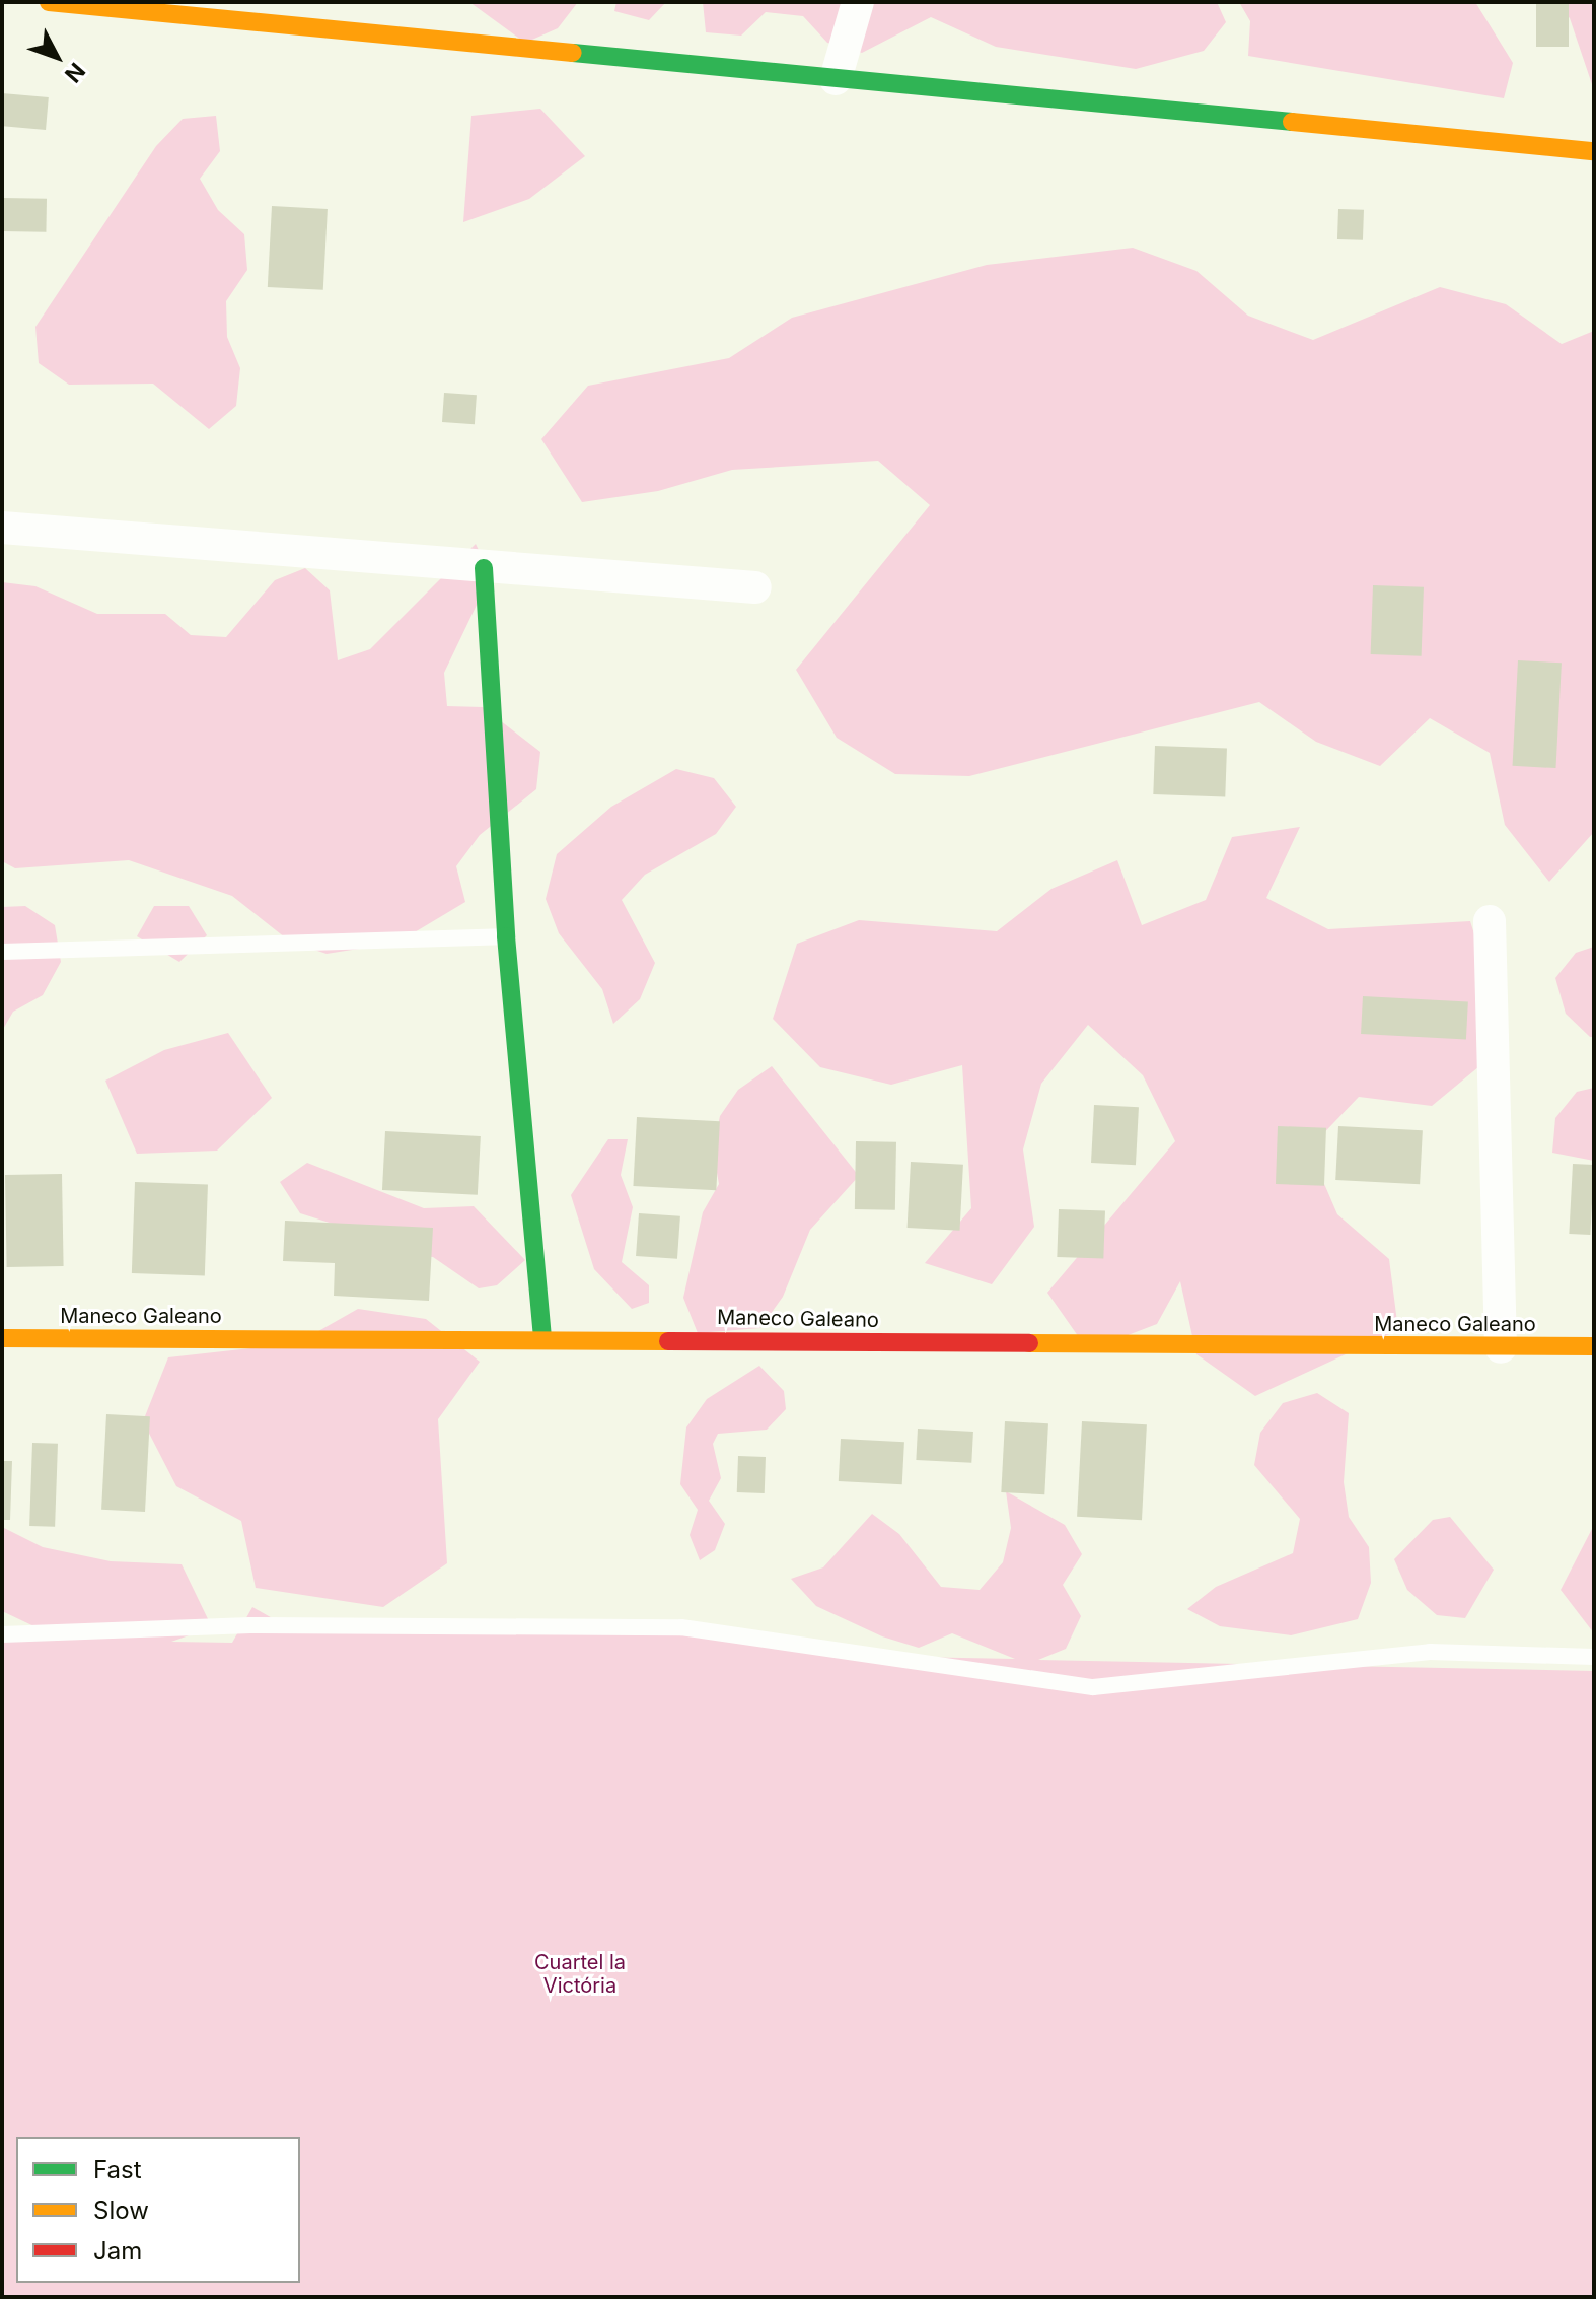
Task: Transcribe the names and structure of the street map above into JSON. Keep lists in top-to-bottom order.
{
  "streets": {
    "street": ["Maneco Galeano"]
  },
  "parks": ["Cuartel la Victória"],
  "legend": ["Fast", "Slow", "Jam"],
  "north": "bottom right"
}
